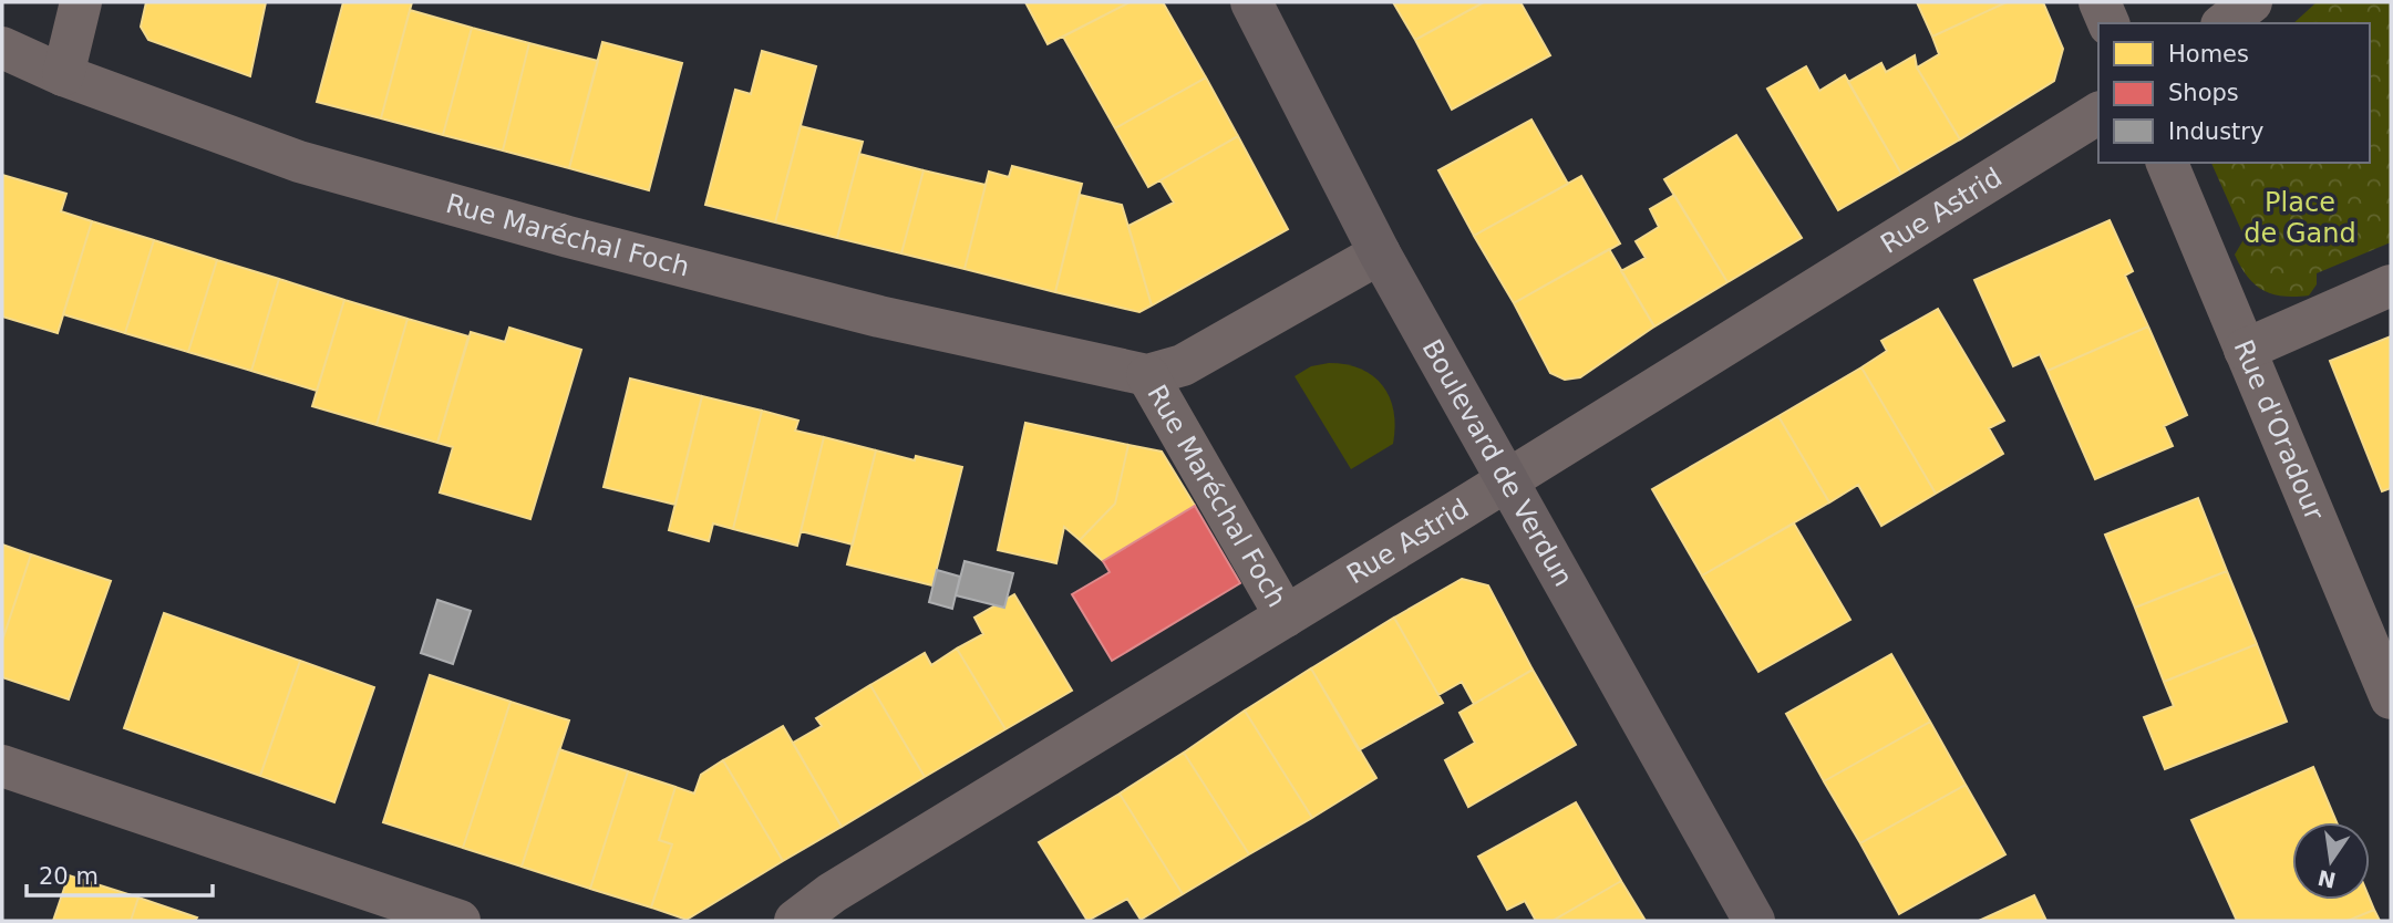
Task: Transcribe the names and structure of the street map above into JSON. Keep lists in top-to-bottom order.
{
  "streets": {
    "street": [
      "Rue Astrid",
      "Rue Maréchal Foch",
      "Rue d'Oradour",
      "Boulevard de Verdun"
    ]
  },
  "crossings": [
    ["Rue Astrid", "Rue Maréchal Foch"],
    ["Rue Astrid", "Boulevard de Verdun"],
    ["Rue Maréchal Foch", "Boulevard de Verdun"]
  ],
  "parks": ["Place de Gand"],
  "legend": ["Homes", "Shops", "Industry"],
  "scale_bar": "20 m",
  "north": "bottom"
}
